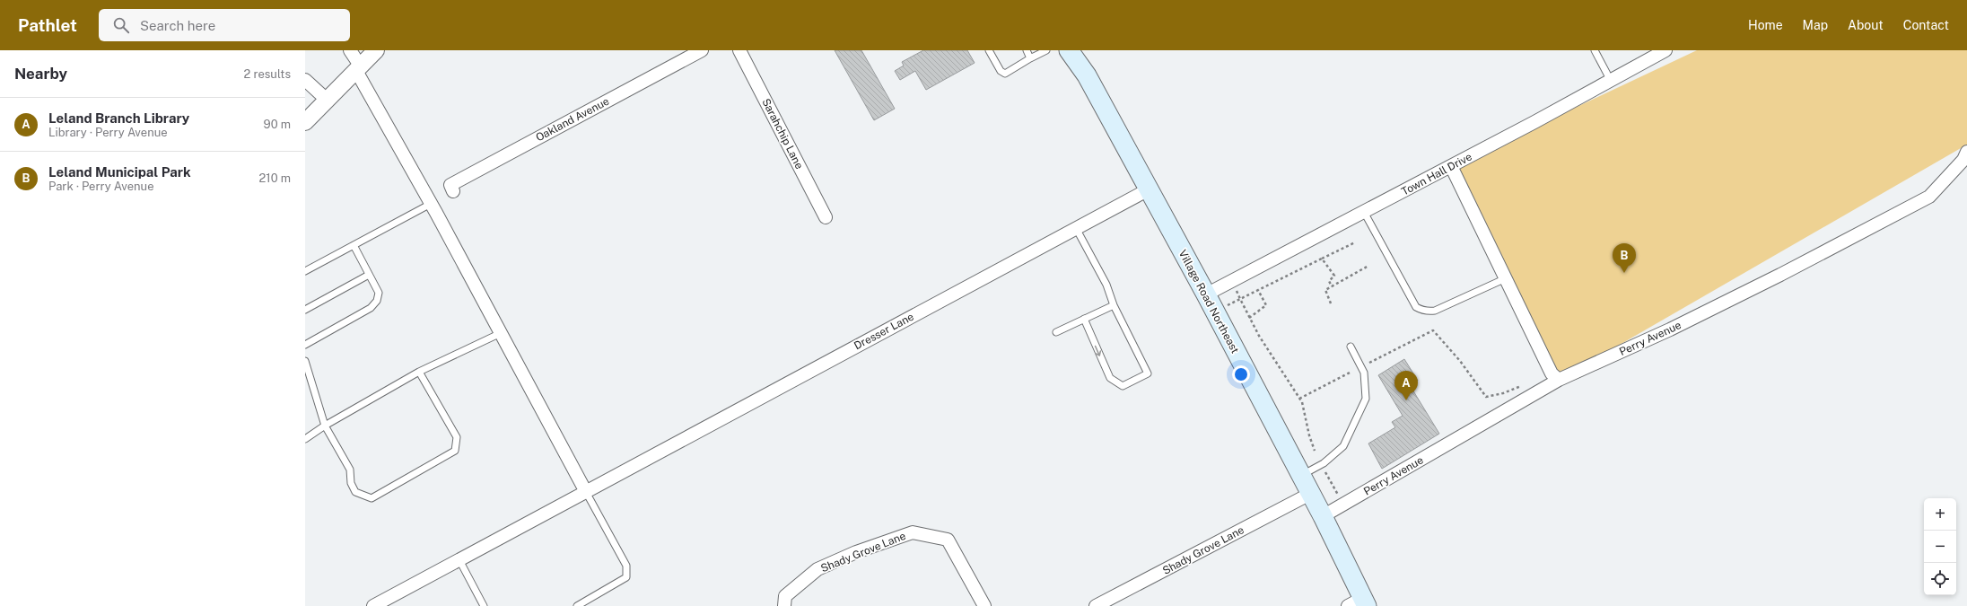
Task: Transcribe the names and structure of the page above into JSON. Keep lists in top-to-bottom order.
{
  "streets": {
    "main road": ["Village Road Northeast"],
    "street": [
      "Oakland Avenue",
      "Sarahchip Lane",
      "Town Hall Drive",
      "Dresser Lane",
      "Perry Avenue",
      "Shady Grove Lane"
    ]
  },
  "crossings": [
    ["Town Hall Drive", "Village Road Northeast"],
    ["Village Road Northeast", "Dresser Lane"],
    ["Village Road Northeast", "Perry Avenue"],
    ["Village Road Northeast", "Shady Grove Lane"]
  ],
  "page": {
    "header": "Pathlet",
    "search": "Search here",
    "nav": [
      "Home",
      "Map",
      "About",
      "Contact"
    ],
    "heading": ["Nearby", "2 results"],
    "list": [
      {
        "mark": "A",
        "name": "Leland Branch Library",
        "note": "Library · Perry Avenue",
        "value": "90 m"
      },
      {
        "mark": "B",
        "name": "Leland Municipal Park",
        "note": "Park · Perry Avenue",
        "value": "210 m"
      }
    ],
    "pins": ["B", "A"],
    "map_buttons": ["+", "−"]
  }
}
